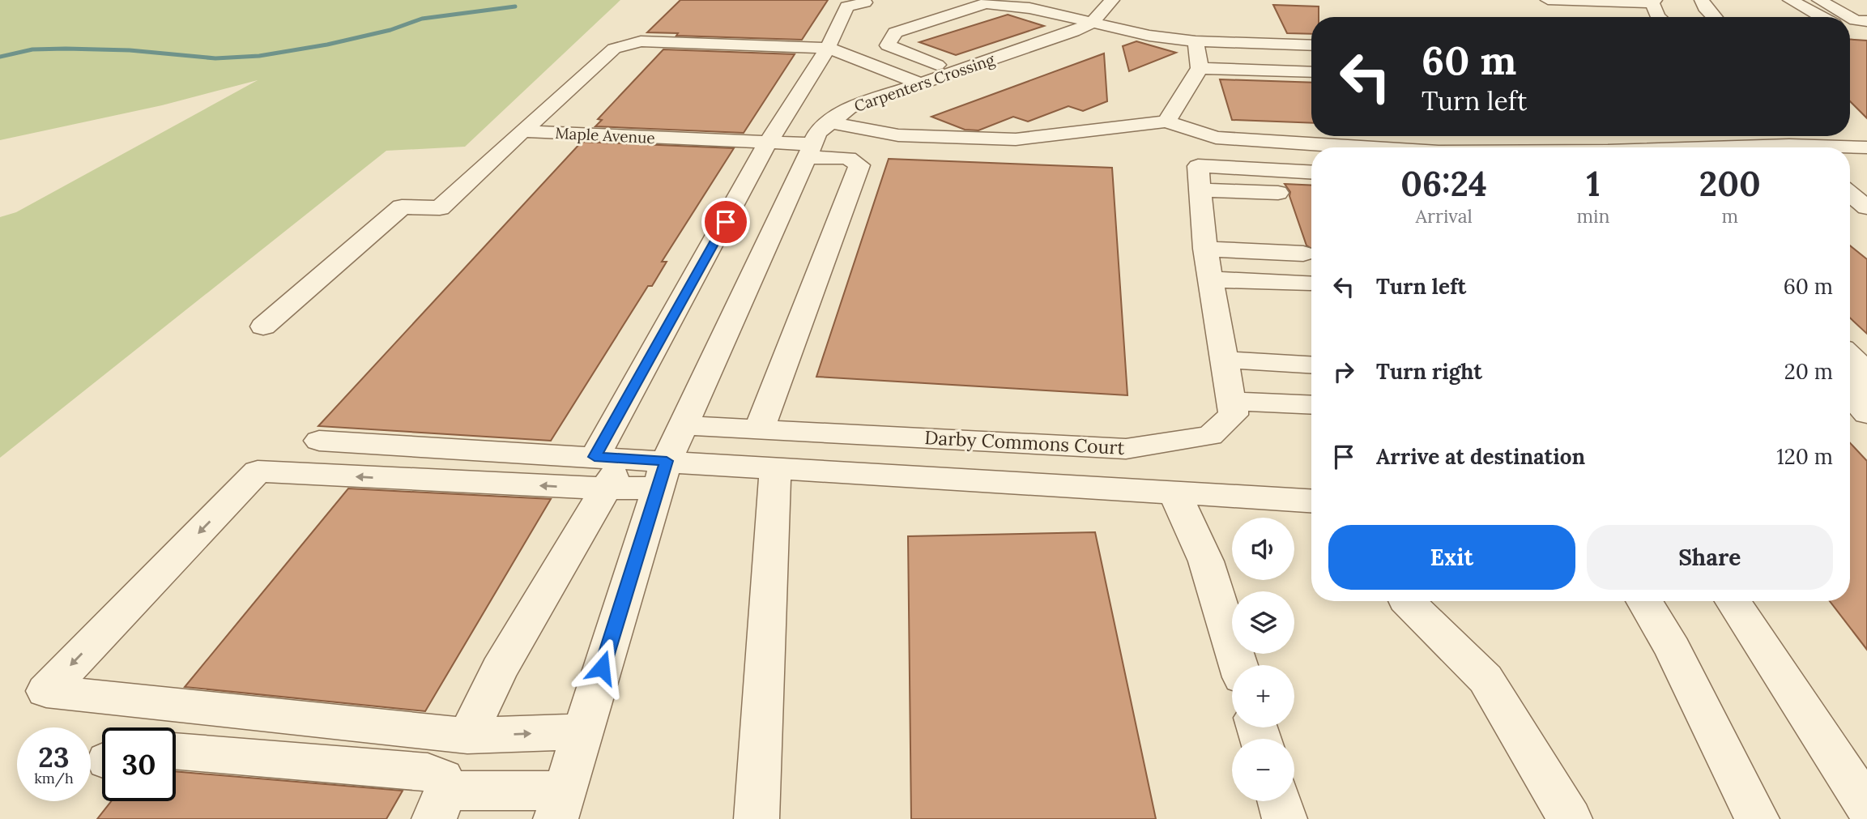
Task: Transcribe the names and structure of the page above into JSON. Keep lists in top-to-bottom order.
{
  "streets": {
    "street": ["Carpenters Crossing", "Maple Avenue", "Darby Commons Court"]
  },
  "crossings": [
    ["Carpenters Crossing", "Maple Avenue"],
    ["Carpenters Crossing", "Darby Commons Court"],
    ["Maple Avenue", "Darby Commons Court"]
  ],
  "page": {
    "turn": ["60 m", "Turn left"],
    "eta": [
      "06:24",
      "Arrival",
      "1",
      "min",
      "200",
      "m"
    ],
    "list": [
      {
        "name": "Turn left",
        "value": "60 m"
      },
      {
        "name": "Turn right",
        "value": "20 m"
      },
      {
        "name": "Arrive at destination",
        "value": "120 m"
      }
    ],
    "buttons": ["Exit", "Share"],
    "map_buttons": ["+", "−"],
    "speed": "23 km/h",
    "limit": "30"
  }
}
